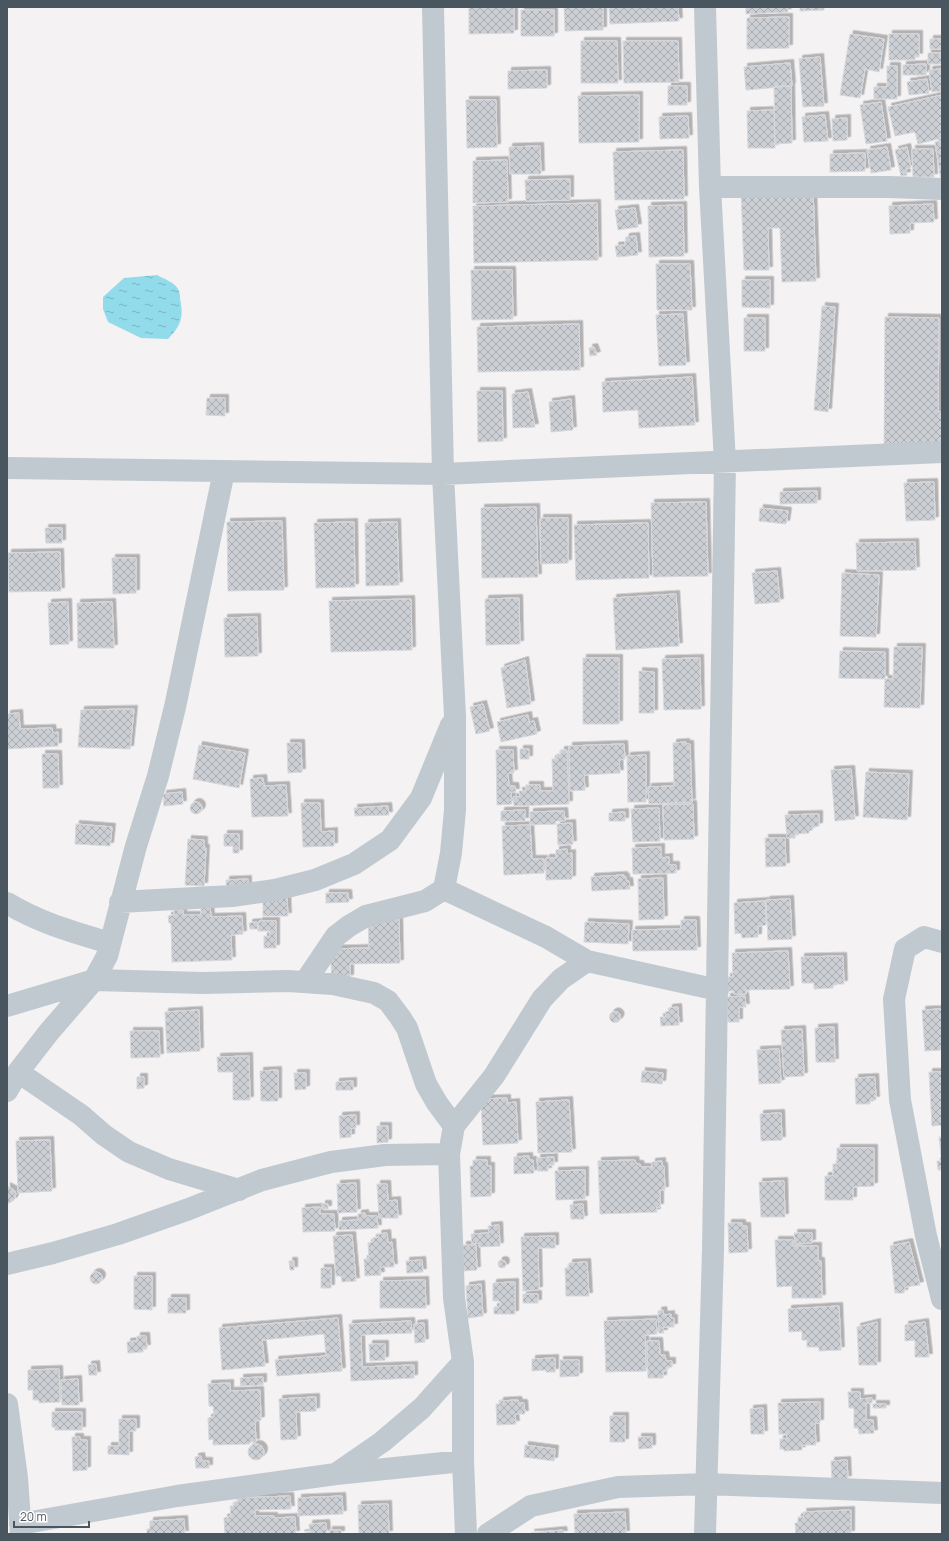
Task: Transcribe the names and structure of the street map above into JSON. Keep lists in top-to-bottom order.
{
  "scale_bar": "20 m"
}
